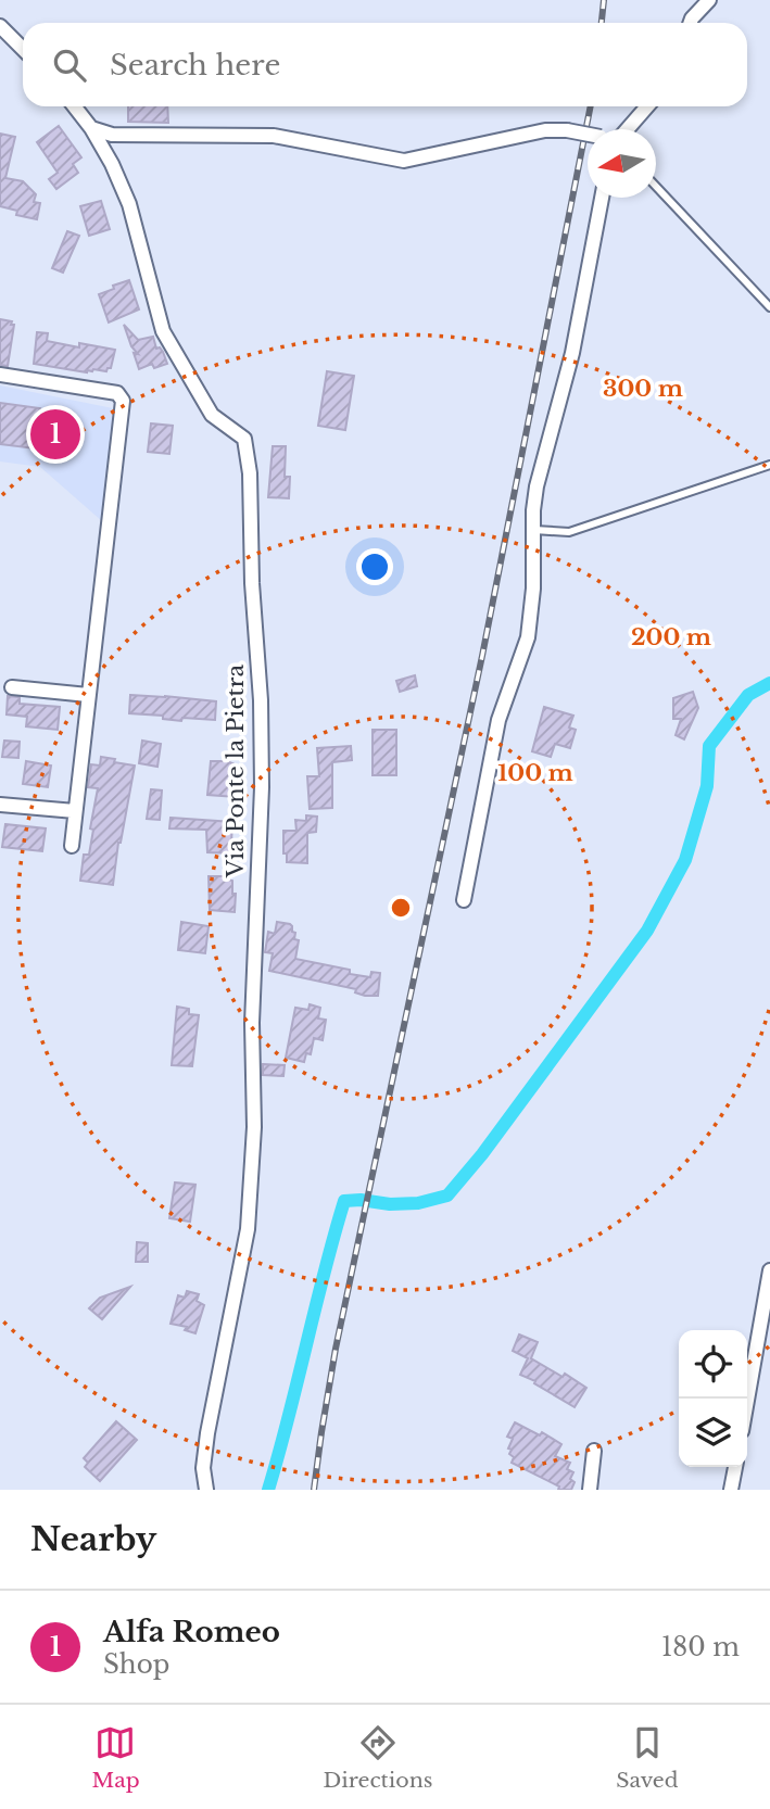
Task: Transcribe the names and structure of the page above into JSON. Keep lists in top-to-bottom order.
{
  "streets": {
    "street": ["Via Ponte la Pietra"]
  },
  "north": "left",
  "page": {
    "search": "Search here",
    "pins": "1",
    "heading": "Nearby",
    "list": [
      {
        "mark": "1",
        "name": "Alfa Romeo",
        "note": "Shop",
        "value": "180 m"
      }
    ],
    "nav": ["Map", "Directions", "Saved"]
  },
  "rings": ["300 m", "200 m", "100 m"]
}
